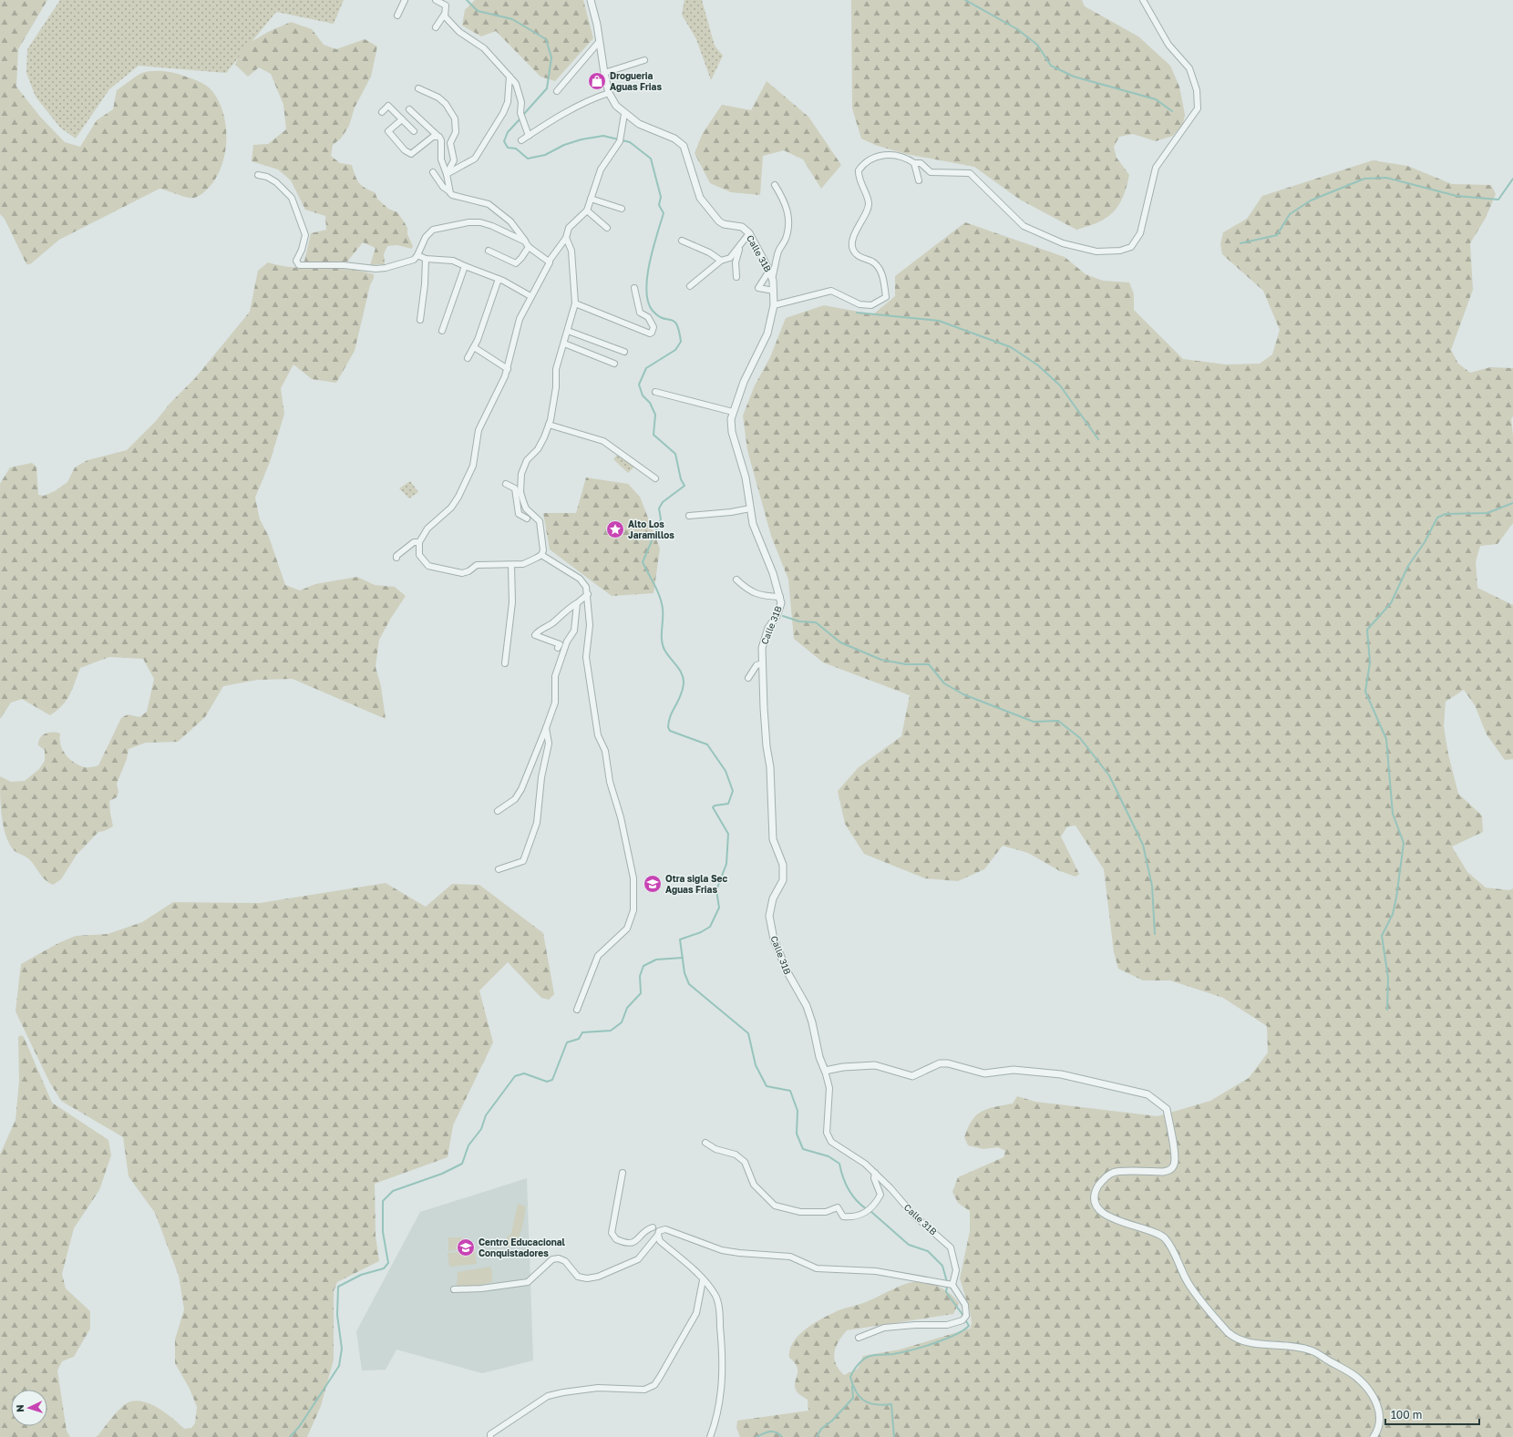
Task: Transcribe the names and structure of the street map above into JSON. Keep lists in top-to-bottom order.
{
  "streets": {
    "street": ["Calle 31B"]
  },
  "places": {
    "shop": ["Drogueria Aguas Frias"],
    "place": ["Alto Los Jaramillos"],
    "school or university": ["Otra sigla Sec Aguas Frias", "Centro Educacional Conquistadores"]
  },
  "scale_bar": "100 m",
  "north": "left"
}
